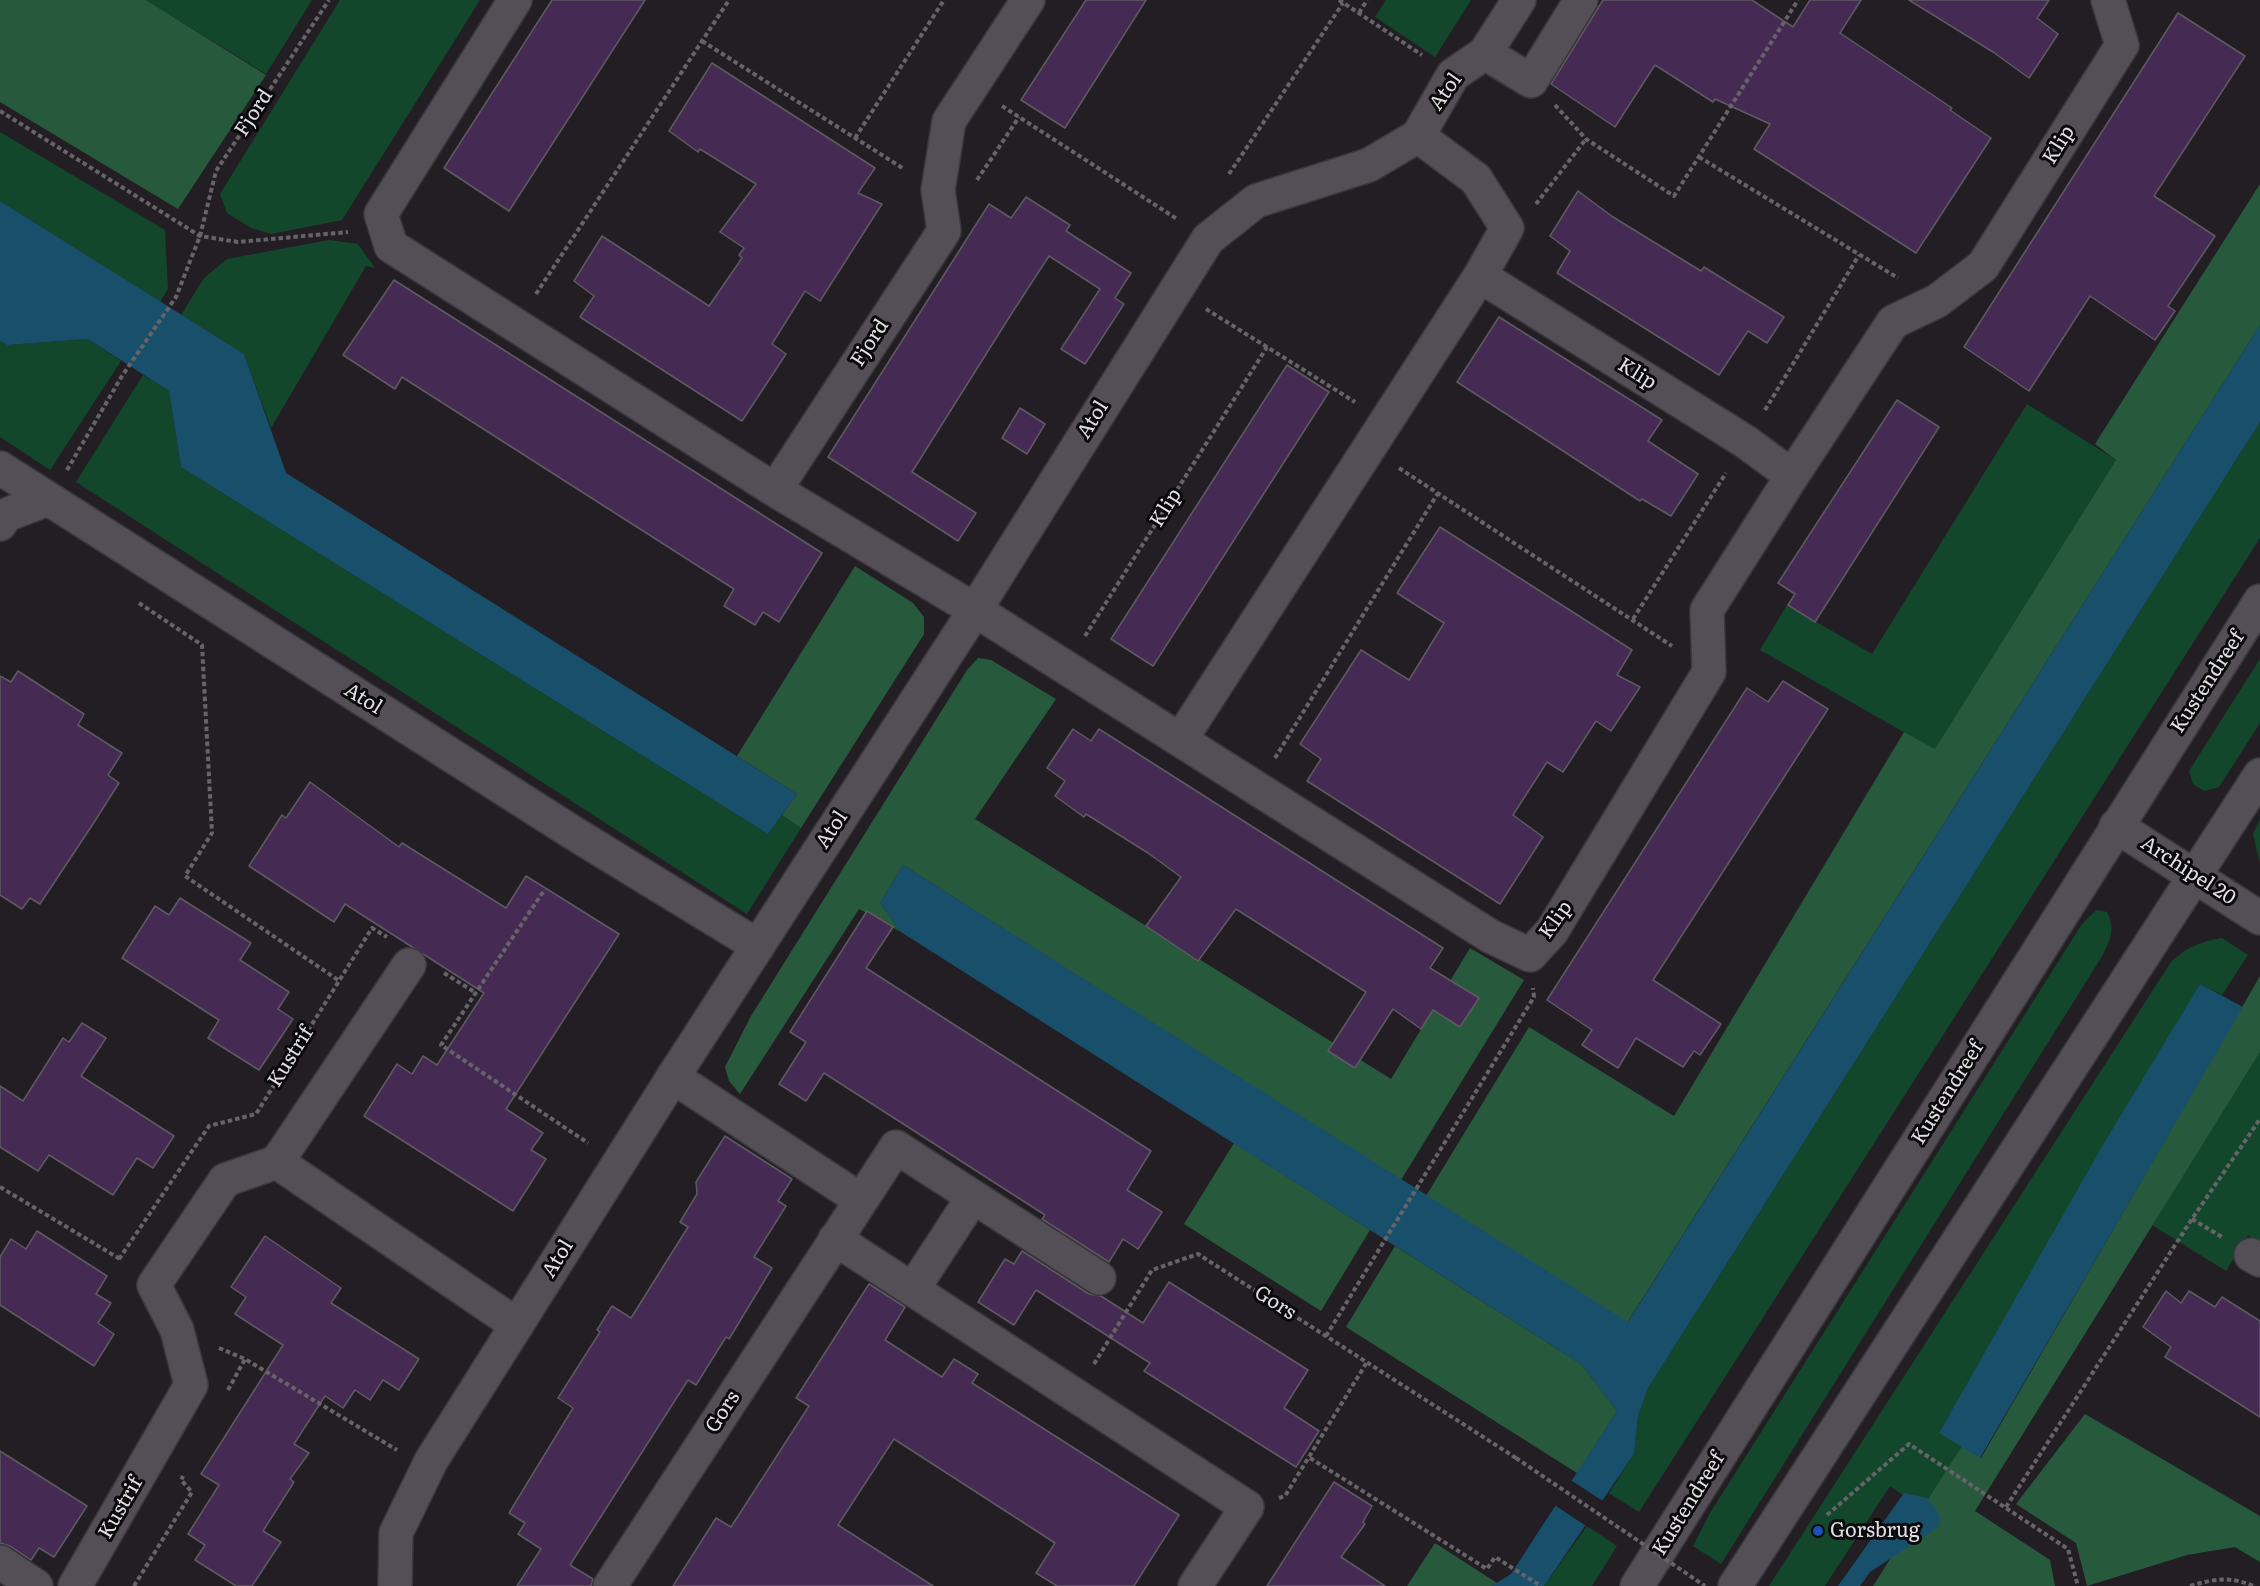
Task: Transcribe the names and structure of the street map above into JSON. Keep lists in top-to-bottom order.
{
  "streets": {
    "street": [
      "Atol",
      "Fjord",
      "Klip",
      "Kustendreef",
      "Archipel 20",
      "Kustrif",
      "Gors"
    ]
  },
  "crossings": [
    ["Atol", "Fjord"],
    ["Atol", "Klip"],
    ["Kustendreef", "Archipel 20"]
  ],
  "places": ["Gorsbrug"]
}
